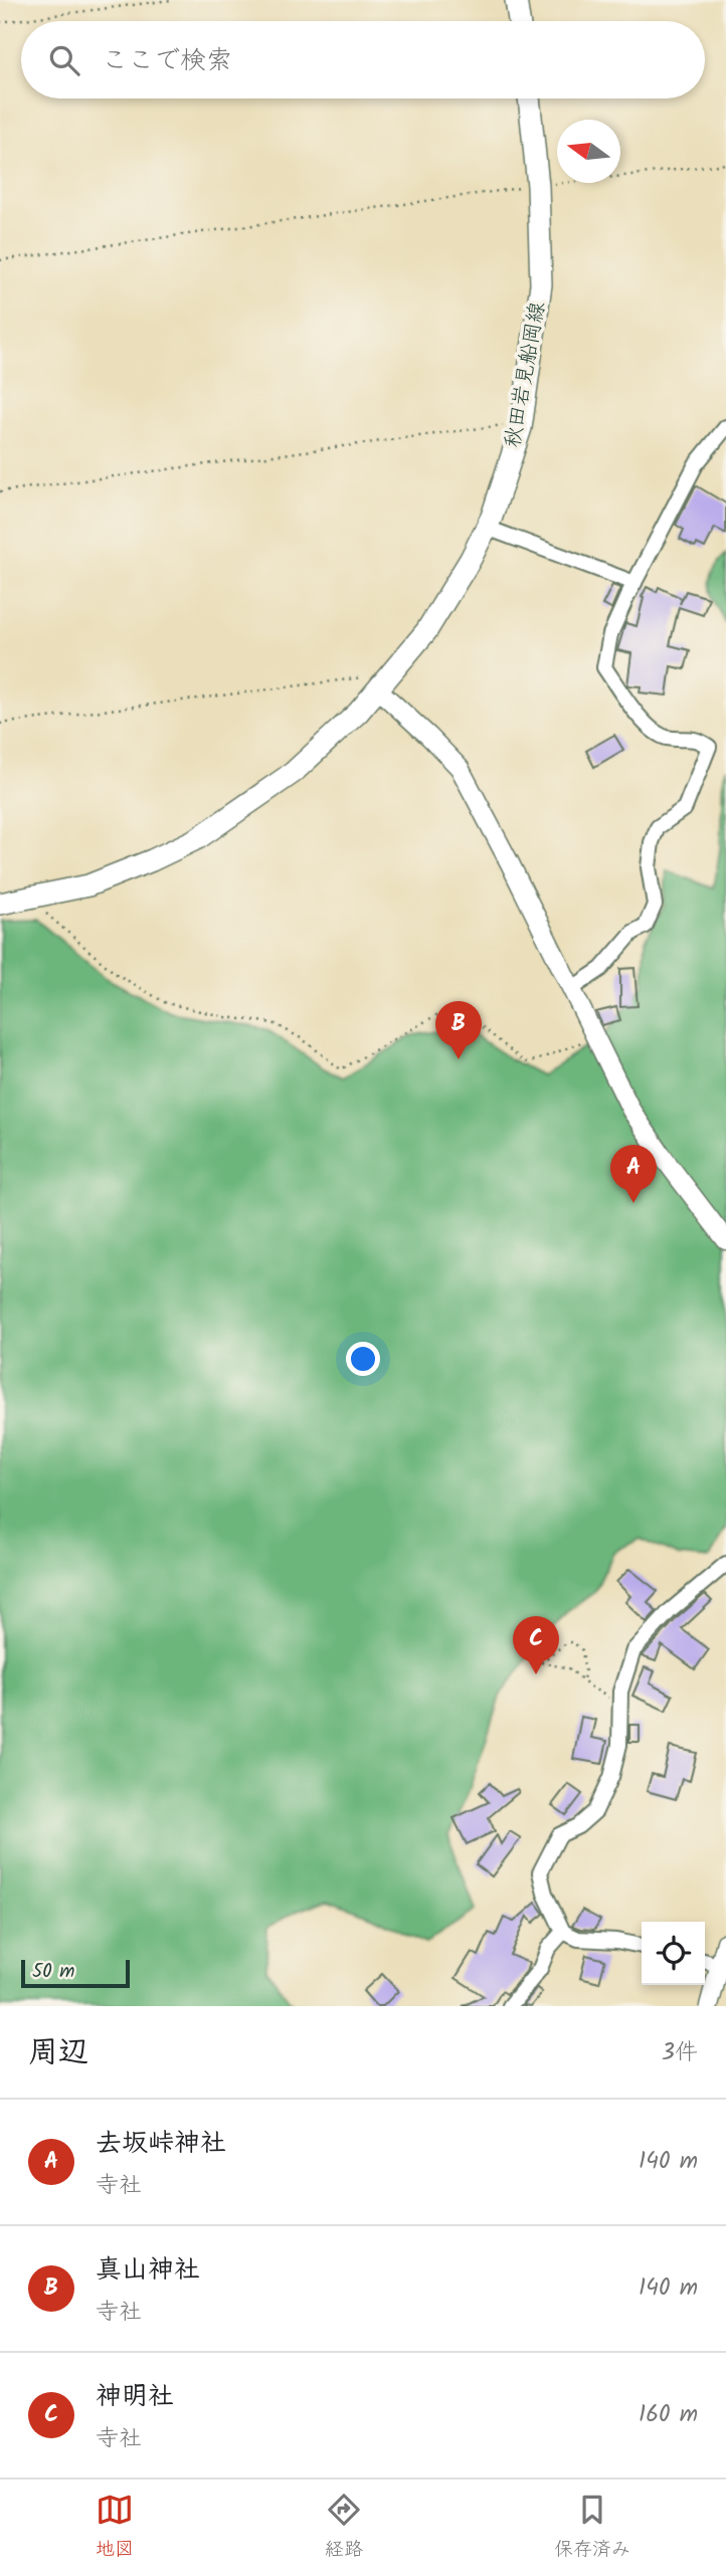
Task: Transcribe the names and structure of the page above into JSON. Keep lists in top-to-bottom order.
{
  "streets": {
    "main road": ["秋田岩見船岡線"]
  },
  "scale_bar": "50 m",
  "north": "left",
  "page": {
    "search": "ここで検索",
    "pins": ["B", "A", "C"],
    "scale": "50 m",
    "heading": ["周辺", "3件"],
    "list": [
      {
        "mark": "A",
        "name": "去坂峠神社",
        "note": "寺社",
        "value": "140 m"
      },
      {
        "mark": "B",
        "name": "真山神社",
        "note": "寺社",
        "value": "140 m"
      },
      {
        "mark": "C",
        "name": "神明社",
        "note": "寺社",
        "value": "160 m"
      }
    ],
    "nav": ["地図", "経路", "保存済み"]
  }
}
